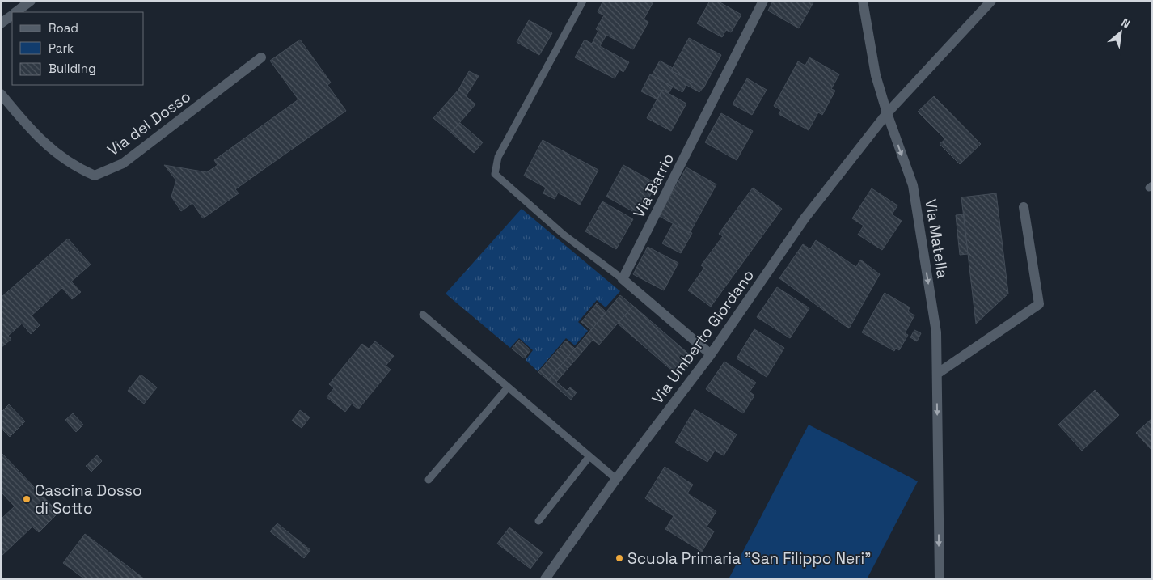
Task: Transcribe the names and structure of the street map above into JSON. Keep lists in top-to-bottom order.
{
  "streets": {
    "street": [
      "Via del Dosso",
      "Via Barrio",
      "Via Matella",
      "Via Umberto Giordano"
    ]
  },
  "crossings": [
    ["Via Matella", "Via Umberto Giordano"]
  ],
  "one_way": ["Via Matella"],
  "places": ["Cascina Dosso di Sotto", "Scuola Primaria \"San Filippo Neri\""],
  "legend": ["Road", "Park", "Building"],
  "north": "top right"
}
